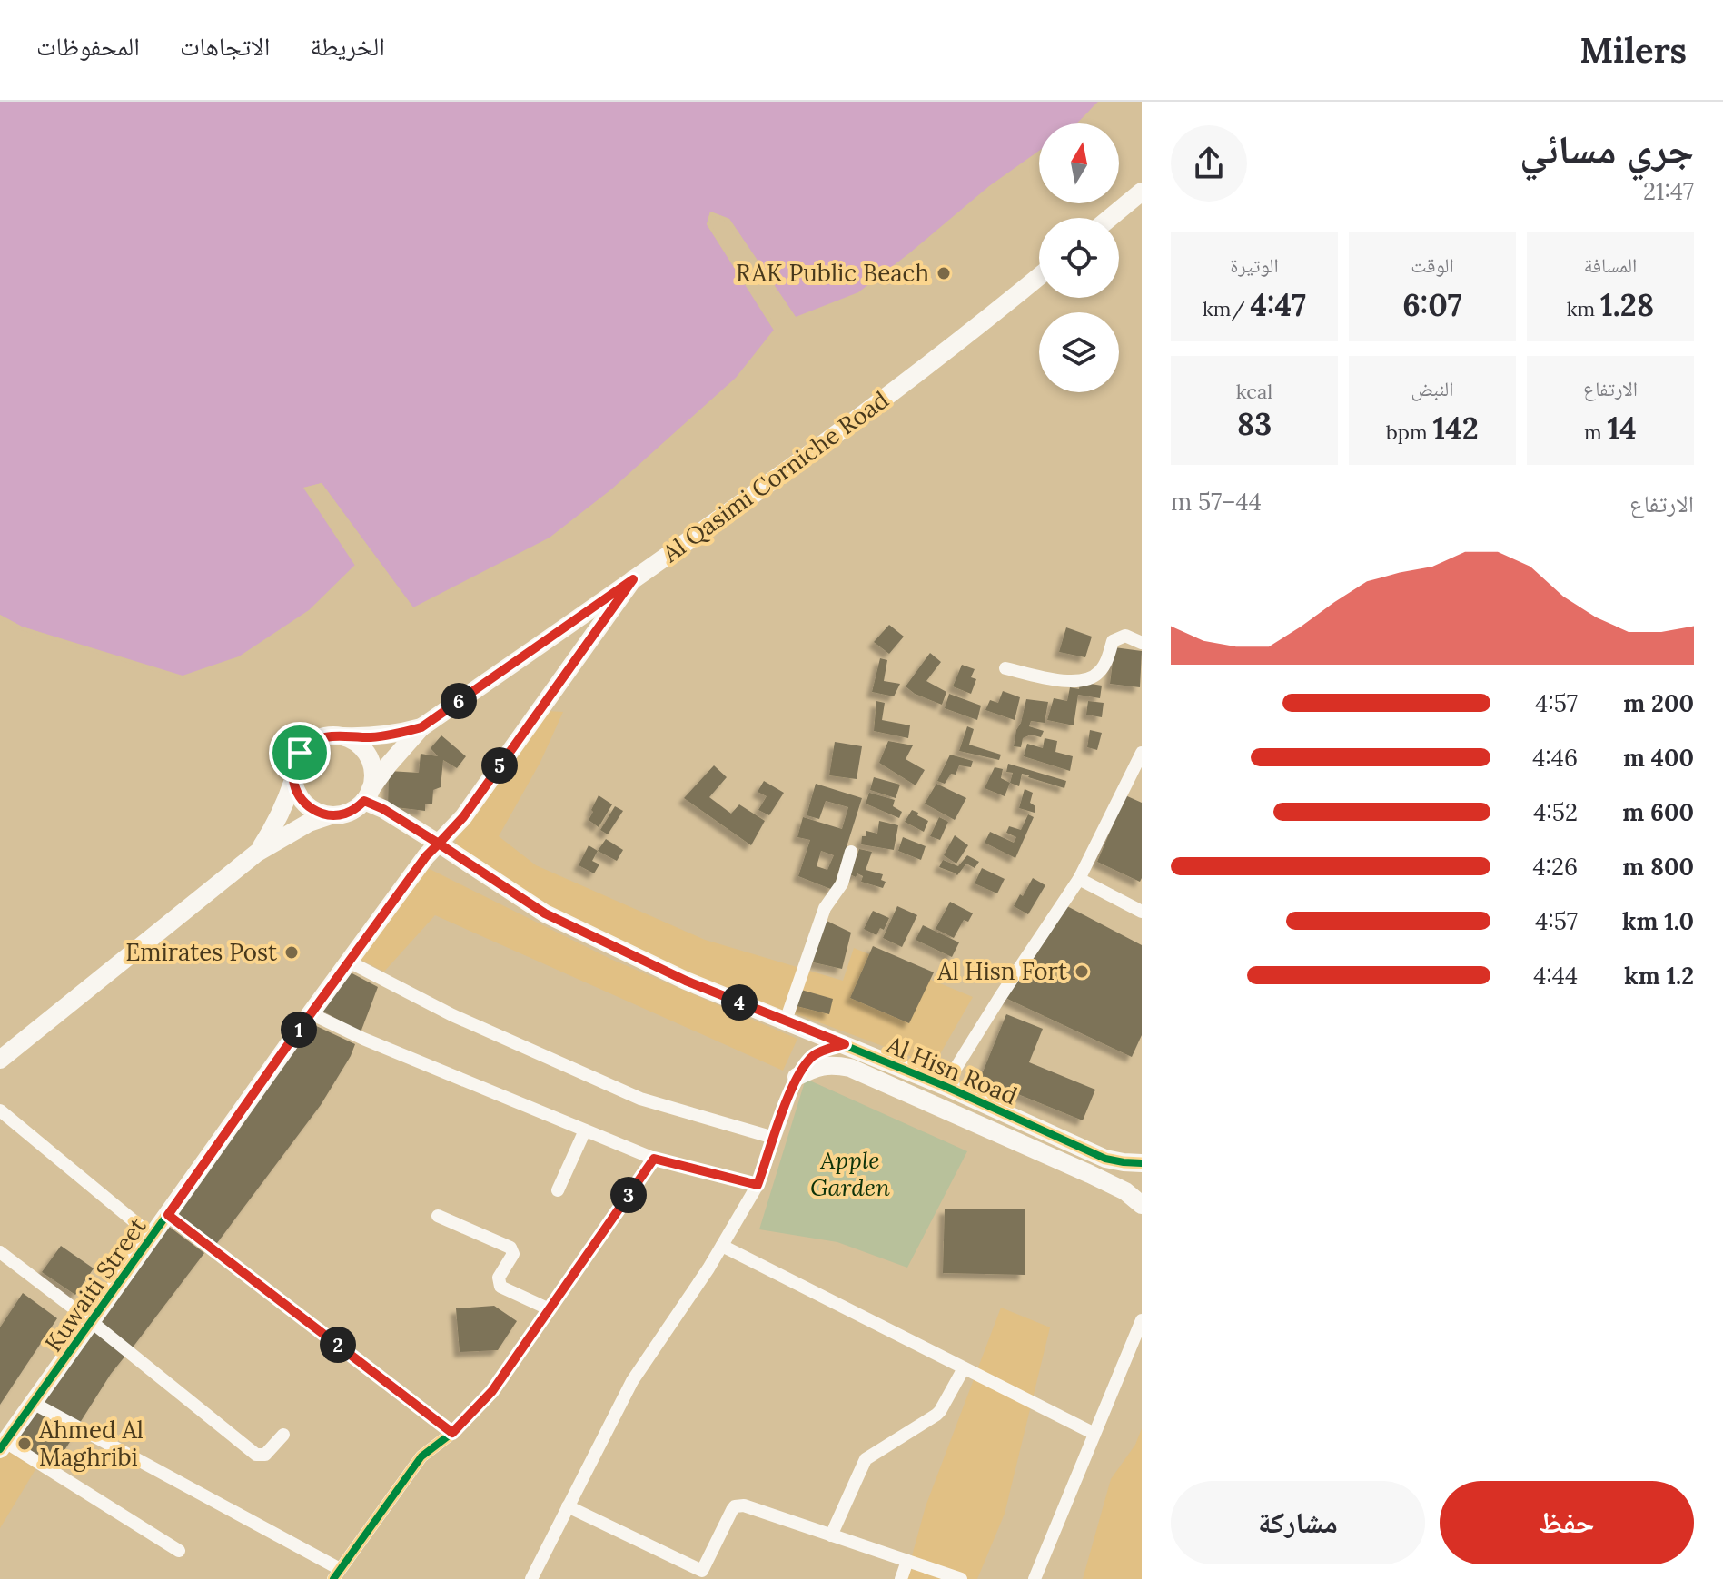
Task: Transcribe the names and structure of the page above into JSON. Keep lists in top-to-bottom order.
{
  "streets": {
    "street": ["Al Qasimi Corniche Road", "Al Hisn Road", "Kuwaiti Street"]
  },
  "crossings": [
    ["Al Qasimi Corniche Road", "Al Hisn Road"],
    ["Al Qasimi Corniche Road", "Kuwaiti Street"],
    ["Al Hisn Road", "Kuwaiti Street"]
  ],
  "parks": ["Apple Garden"],
  "places": [
    "RAK Public Beach",
    "Emirates Post",
    "Al Hisn Fort",
    "Ahmed Al Maghribi"
  ],
  "north": "top",
  "page": {
    "header": "Milers",
    "nav": ["الخريطة", "الاتجاهات", "المحفوظات"],
    "heading": ["جري مسائي", "21:47"],
    "stats": [
      ["المسافة", "1.28 km"],
      ["الوقت", "6:07"],
      ["الوتيرة", "4:47 /km"],
      ["الارتفاع", "14 m"],
      ["النبض", "142 bpm"],
      ["kcal", "83"]
    ],
    "chart": ["الارتفاع", "44–57 m"],
    "list": [
      {
        "name": "200 m",
        "note": "4:57"
      },
      {
        "name": "400 m",
        "note": "4:46"
      },
      {
        "name": "600 m",
        "note": "4:52"
      },
      {
        "name": "800 m",
        "note": "4:26"
      },
      {
        "name": "1.0 km",
        "note": "4:57"
      },
      {
        "name": "1.2 km",
        "note": "4:44"
      }
    ],
    "pins": [
      "6",
      "5",
      "4",
      "1",
      "3",
      "2"
    ],
    "buttons": ["حفظ", "مشاركة"]
  }
}
